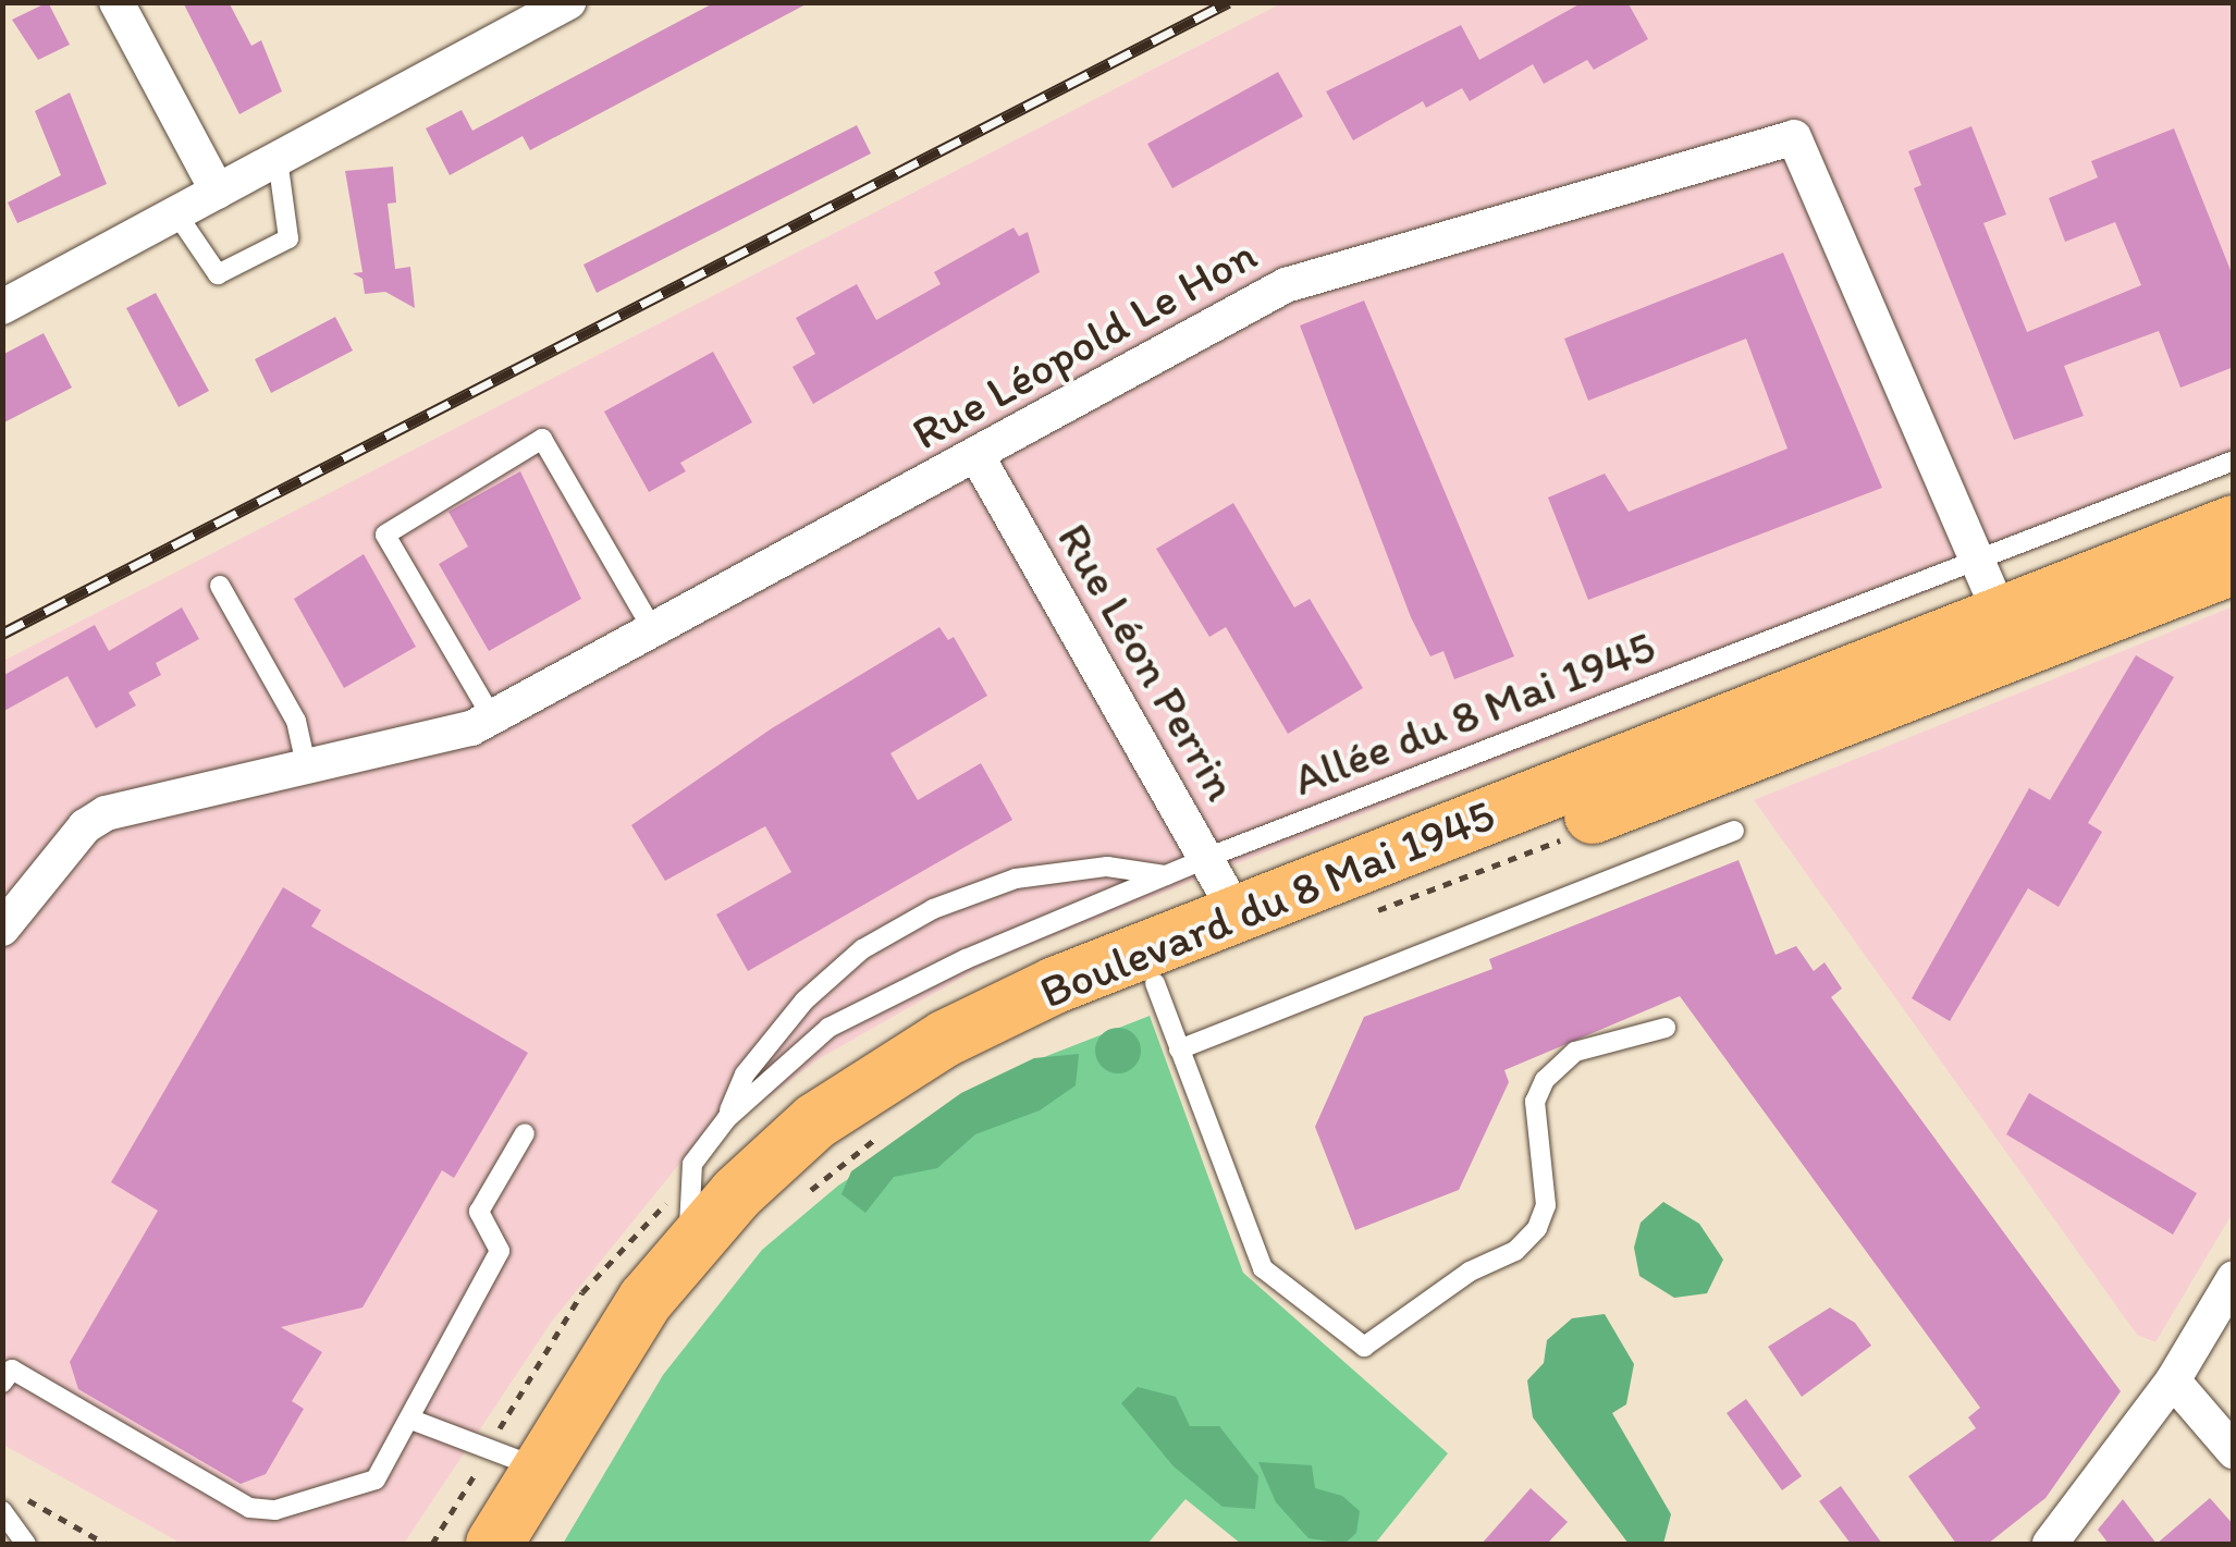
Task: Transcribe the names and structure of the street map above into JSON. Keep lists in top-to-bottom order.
{
  "streets": {
    "main road": ["Boulevard du 8 Mai 1945"],
    "street": ["Rue Léopold Le Hon", "Rue Léon Perrin"],
    "lane": ["Allée du 8 Mai 1945"]
  },
  "crossings": [
    ["Rue Léopold Le Hon", "Rue Léon Perrin"],
    ["Rue Léopold Le Hon", "Allée du 8 Mai 1945"],
    ["Rue Léopold Le Hon", "Boulevard du 8 Mai 1945"],
    ["Rue Léon Perrin", "Allée du 8 Mai 1945"],
    ["Rue Léon Perrin", "Boulevard du 8 Mai 1945"],
    ["Allée du 8 Mai 1945", "Boulevard du 8 Mai 1945"]
  ]
}
